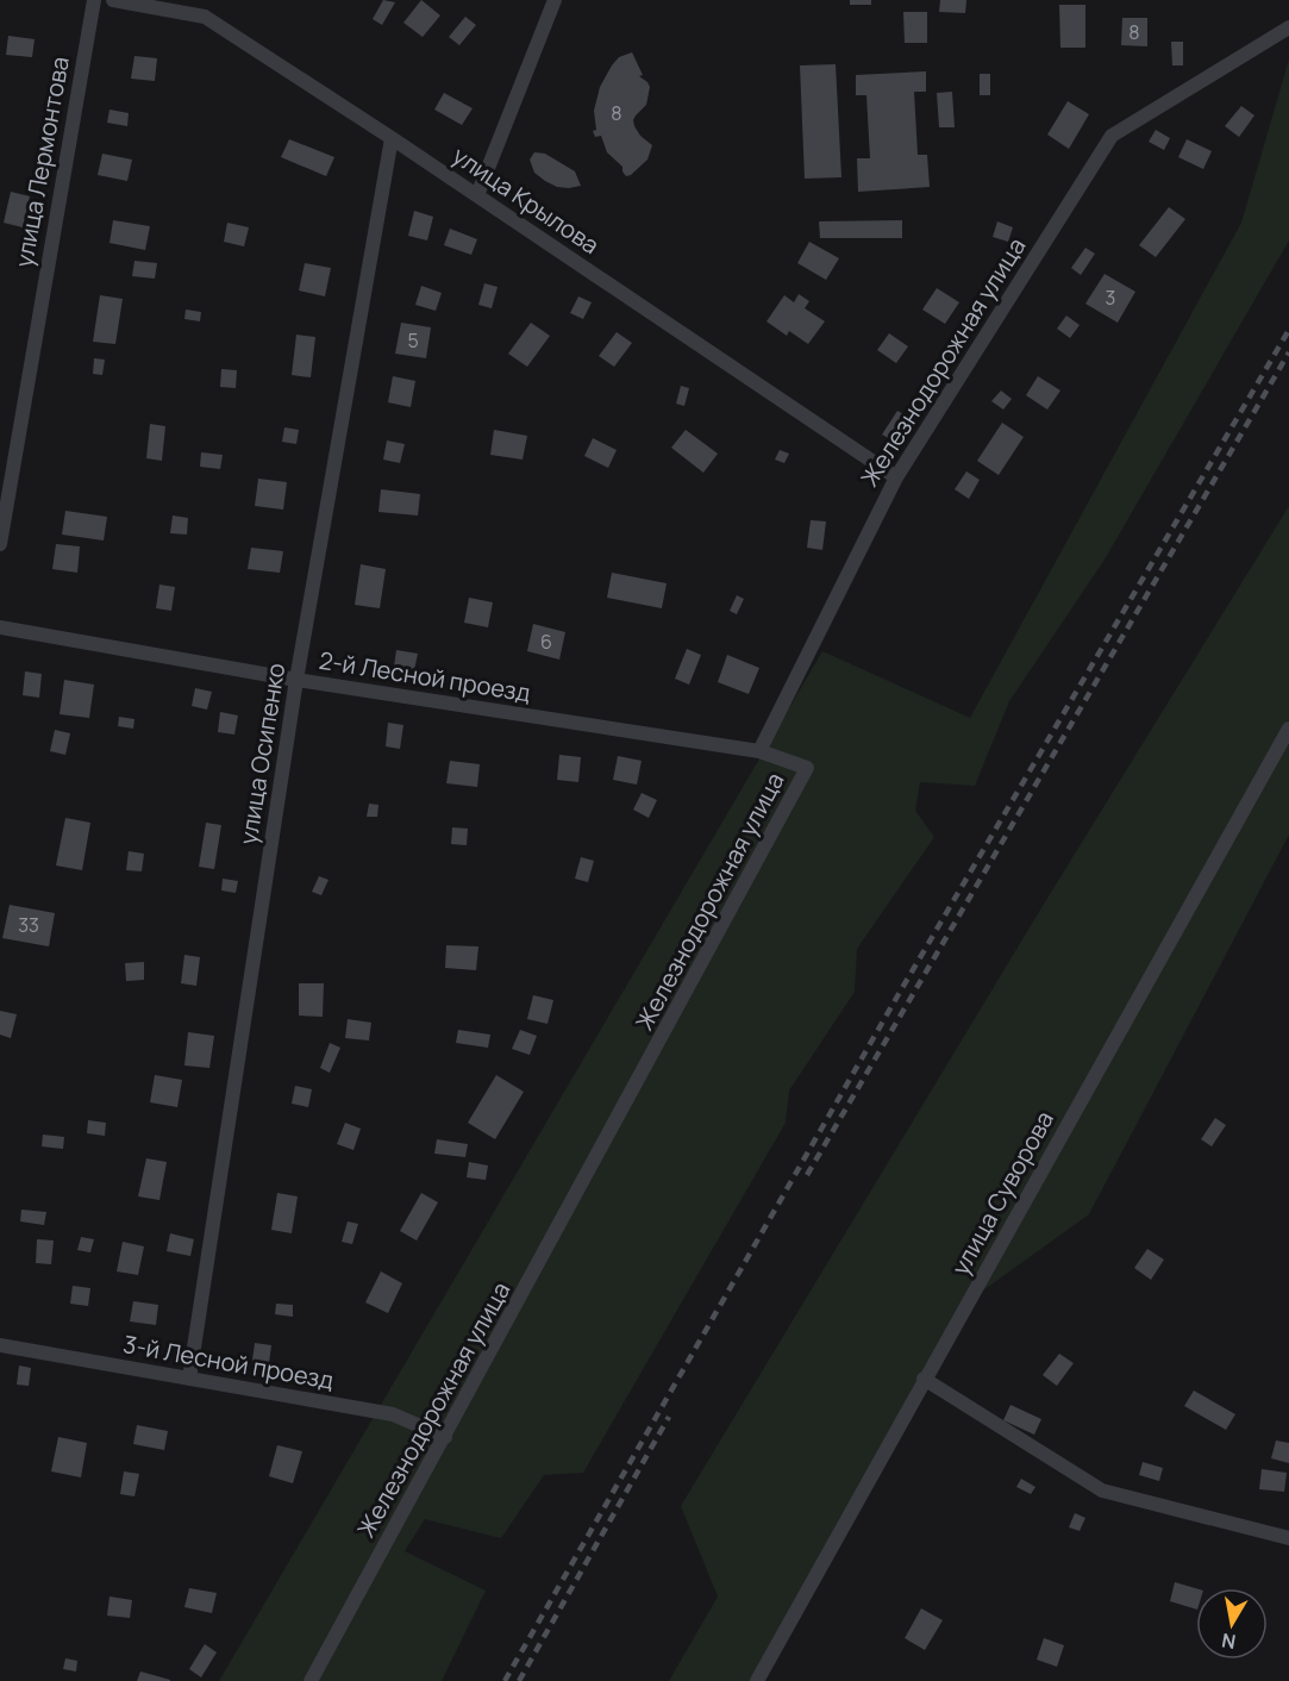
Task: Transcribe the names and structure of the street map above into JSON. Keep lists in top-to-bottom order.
{
  "streets": {
    "street": [
      "улица Лермонтова",
      "улица Крылова",
      "Железнодорожная улица",
      "2-й Лесной проезд",
      "улица Осипенко",
      "улица Суворова",
      "3-й Лесной проезд"
    ]
  },
  "crossings": [
    ["улица Крылова", "Железнодорожная улица"],
    ["улица Крылова", "улица Осипенко"],
    ["Железнодорожная улица", "2-й Лесной проезд"],
    ["Железнодорожная улица", "3-й Лесной проезд"],
    ["2-й Лесной проезд", "улица Осипенко"],
    ["улица Осипенко", "3-й Лесной проезд"]
  ],
  "house_numbers": [
    "8",
    "8",
    "3",
    "5",
    "6",
    "33"
  ],
  "north": "bottom"
}
